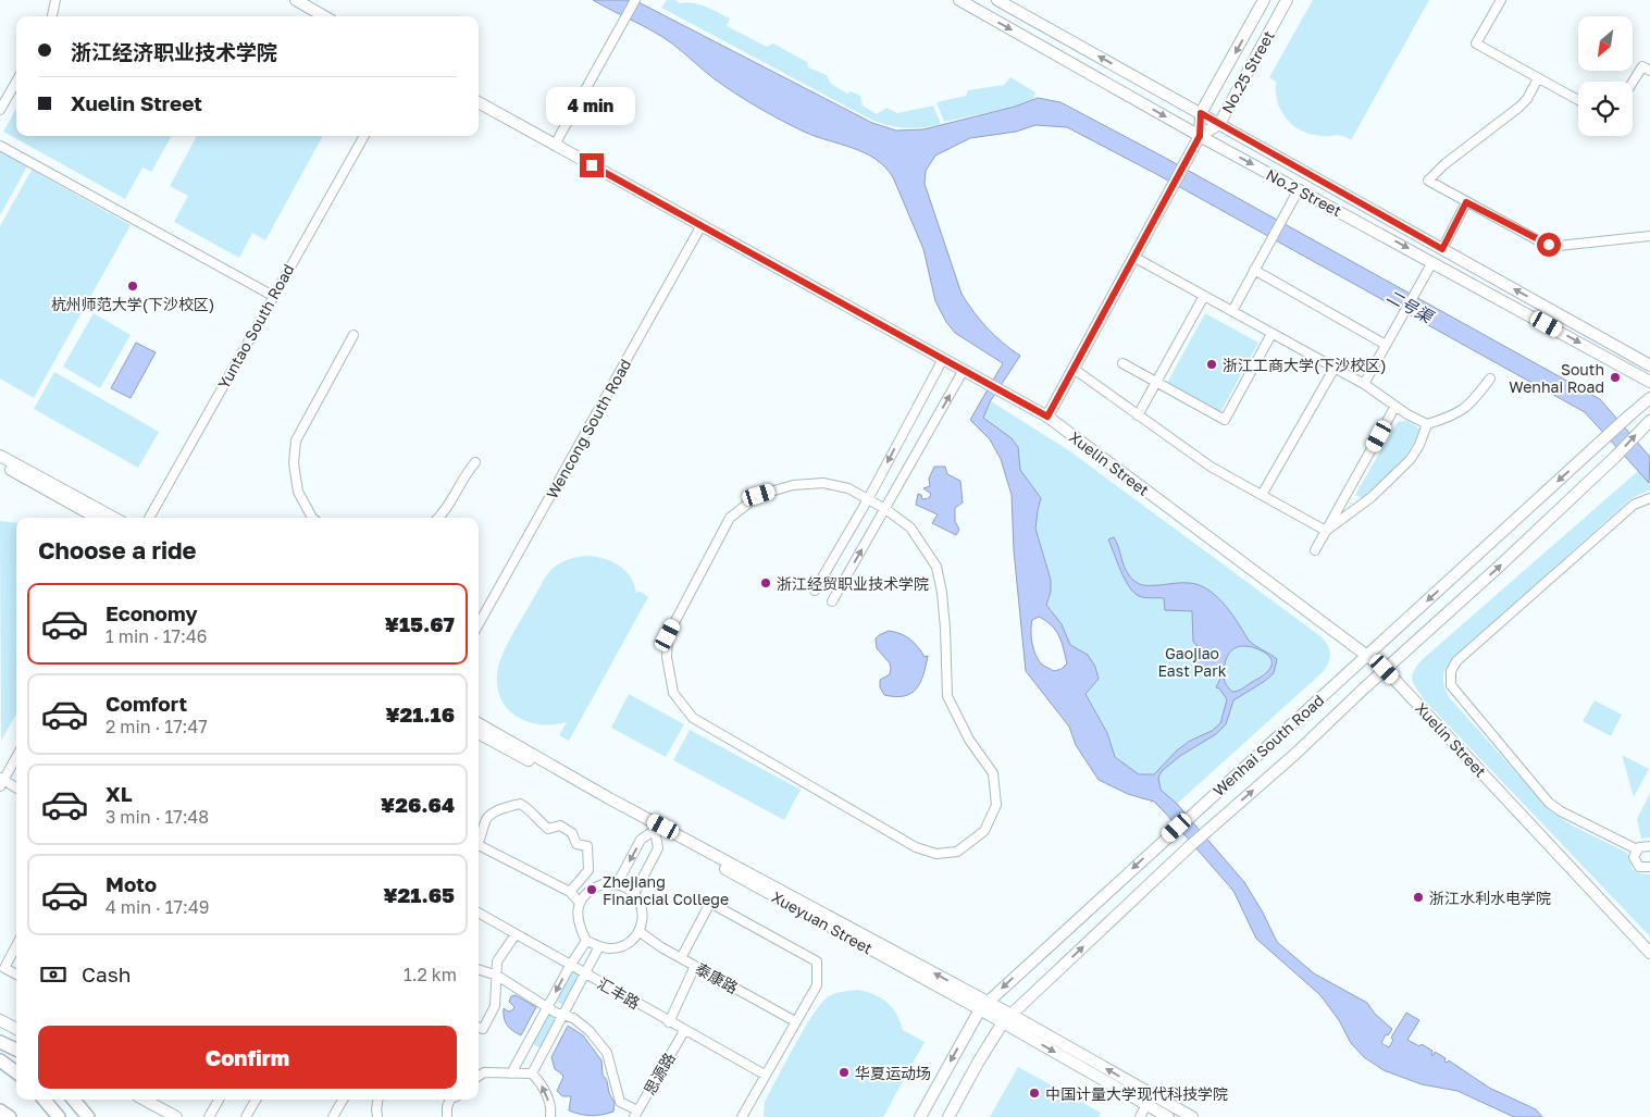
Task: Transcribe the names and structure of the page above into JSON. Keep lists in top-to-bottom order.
{
  "streets": {
    "main road": [
      "No.25 Street",
      "No.2 Street",
      "Xuelin Street",
      "Wenhai South Road",
      "Xueyuan Street"
    ],
    "street": [
      "Yuntao South Road",
      "Wencong South Road",
      "泰康路",
      "汇丰路",
      "思源路"
    ]
  },
  "crossings": [
    ["No.25 Street", "No.2 Street"],
    ["No.25 Street", "Xuelin Street"],
    ["Wencong South Road", "Xuelin Street"],
    ["Xuelin Street", "Wenhai South Road"],
    ["Wenhai South Road", "Xueyuan Street"],
    ["汇丰路", "思源路"]
  ],
  "water": ["二号渠"],
  "parks": ["Gaojiao East Park"],
  "places": [
    "杭州师范大学(下沙校区)",
    "浙江工商大学(下沙校区)",
    "South Wenhai Road",
    "浙江经贸职业技术学院",
    "Zhejiang Financial College",
    "浙江水利水电学院",
    "华夏运动场",
    "中国计量大学现代科技学院"
  ],
  "north": "bottom left",
  "page": {
    "banner": ["浙江经济职业技术学院", "Xuelin Street"],
    "bubble": "4 min",
    "heading": "Choose a ride",
    "list": [
      {
        "name": "Economy",
        "note": "1 min · 17:46",
        "value": "¥15.67"
      },
      {
        "name": "Comfort",
        "note": "2 min · 17:47",
        "value": "¥21.16"
      },
      {
        "name": "XL",
        "note": "3 min · 17:48",
        "value": "¥26.64"
      },
      {
        "name": "Moto",
        "note": "4 min · 17:49",
        "value": "¥21.65"
      }
    ],
    "pay": ["Cash", "1.2 km"],
    "buttons": "Confirm"
  }
}
